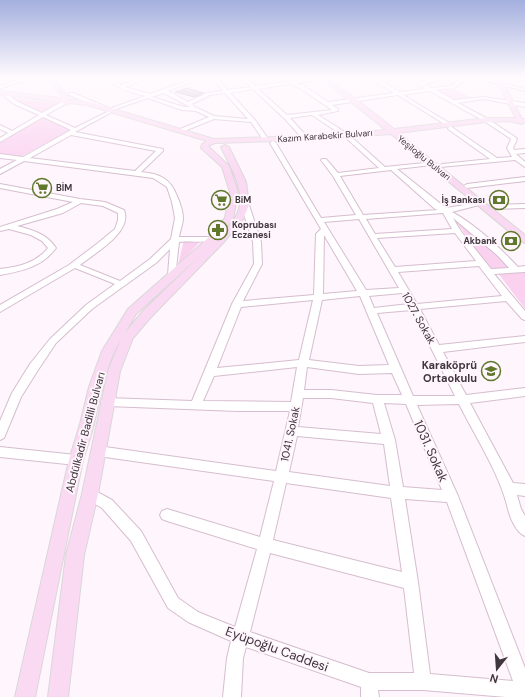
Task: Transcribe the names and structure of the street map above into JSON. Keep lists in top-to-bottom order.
{
  "streets": {
    "main road": ["Kazım Karabekir Bulvarı", "Yeşiloğlu Bulvarı", "Abdülkadir Badilli Bulvarı"],
    "street": [
      "1027. Sokak",
      "1041. Sokak",
      "1031. Sokak",
      "Eyüpoğlu Caddesi"
    ]
  },
  "crossings": [
    ["Kazım Karabekir Bulvarı", "Yeşiloğlu Bulvarı"],
    ["Kazım Karabekir Bulvarı", "Abdülkadir Badilli Bulvarı"],
    ["Kazım Karabekir Bulvarı", "1031. Sokak"],
    ["Abdülkadir Badilli Bulvarı", "Eyüpoğlu Caddesi"],
    ["1041. Sokak", "1031. Sokak"],
    ["1041. Sokak", "Eyüpoğlu Caddesi"],
    ["1031. Sokak", "Eyüpoğlu Caddesi"]
  ],
  "places": {
    "supermarket": ["BİM", "BiM"],
    "bank": ["İş Bankası", "Akbank"],
    "pharmacy": ["Koprubası Eczanesi"],
    "school or university": ["Karaköprü Ortaokulu"]
  },
  "north": "bottom"
}
